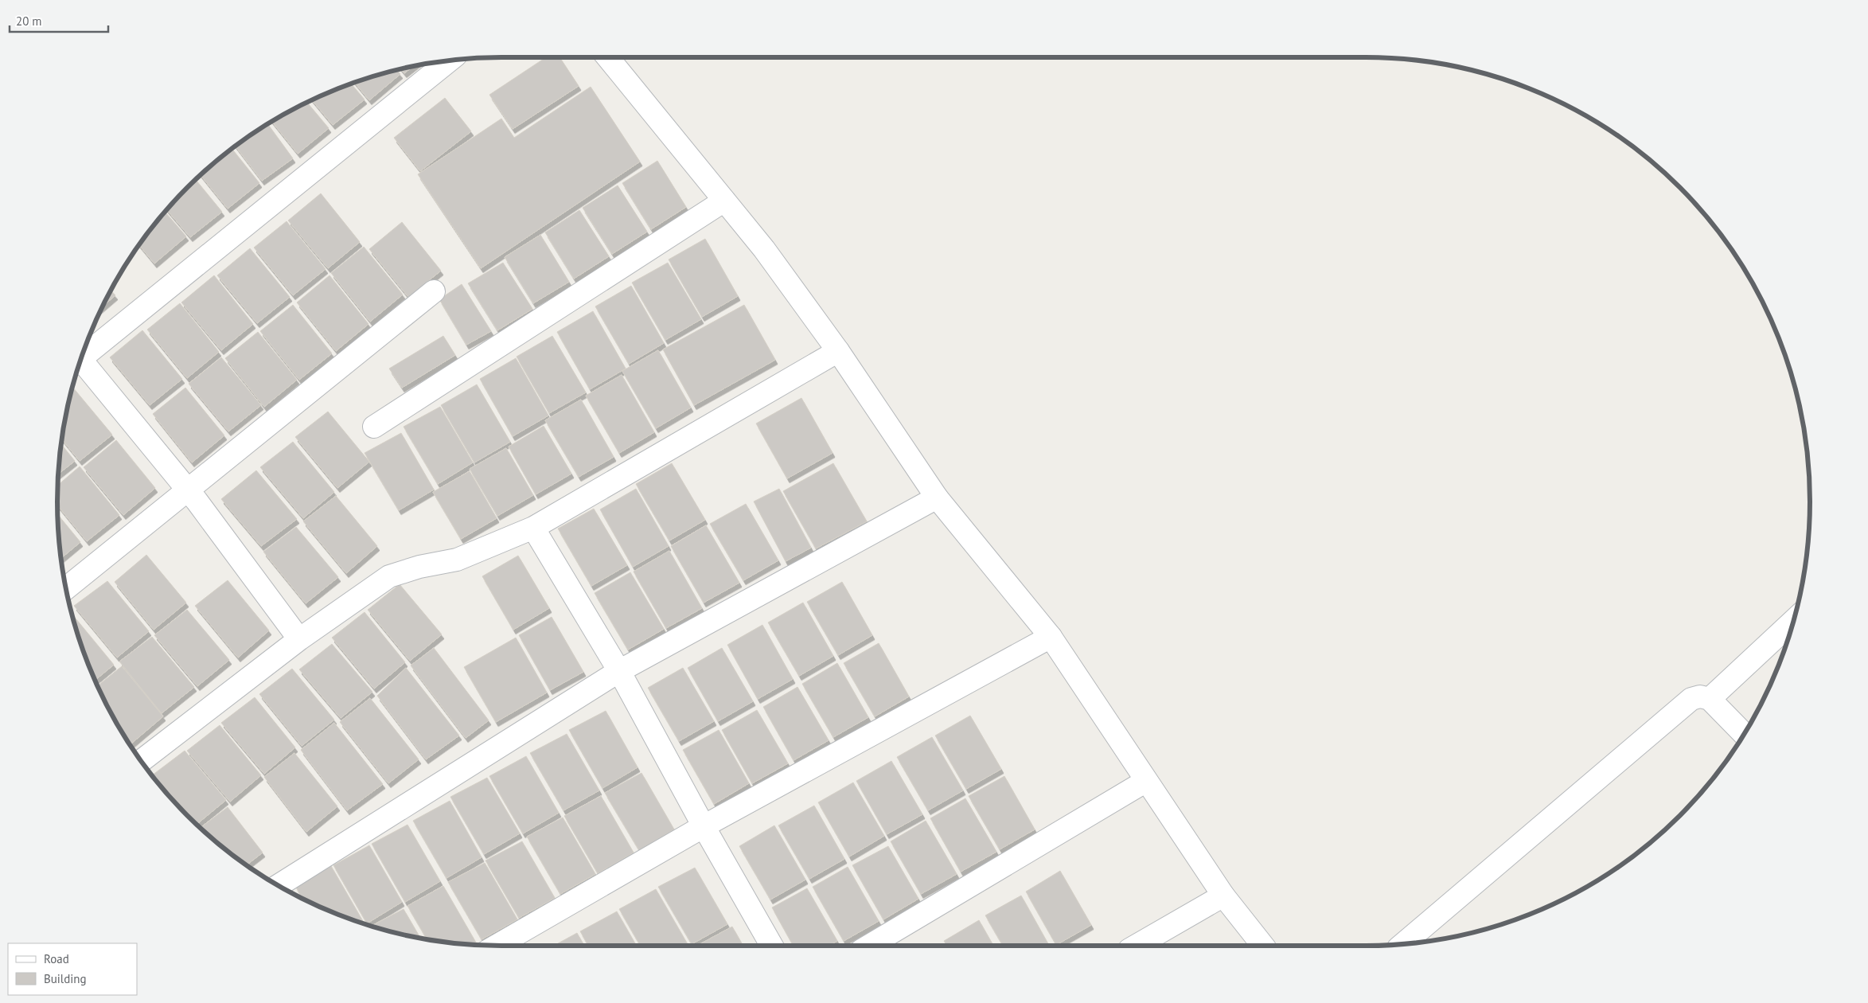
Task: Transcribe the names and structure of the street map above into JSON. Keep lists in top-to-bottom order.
{
  "legend": ["Road", "Building"],
  "scale_bar": "20 m"
}
